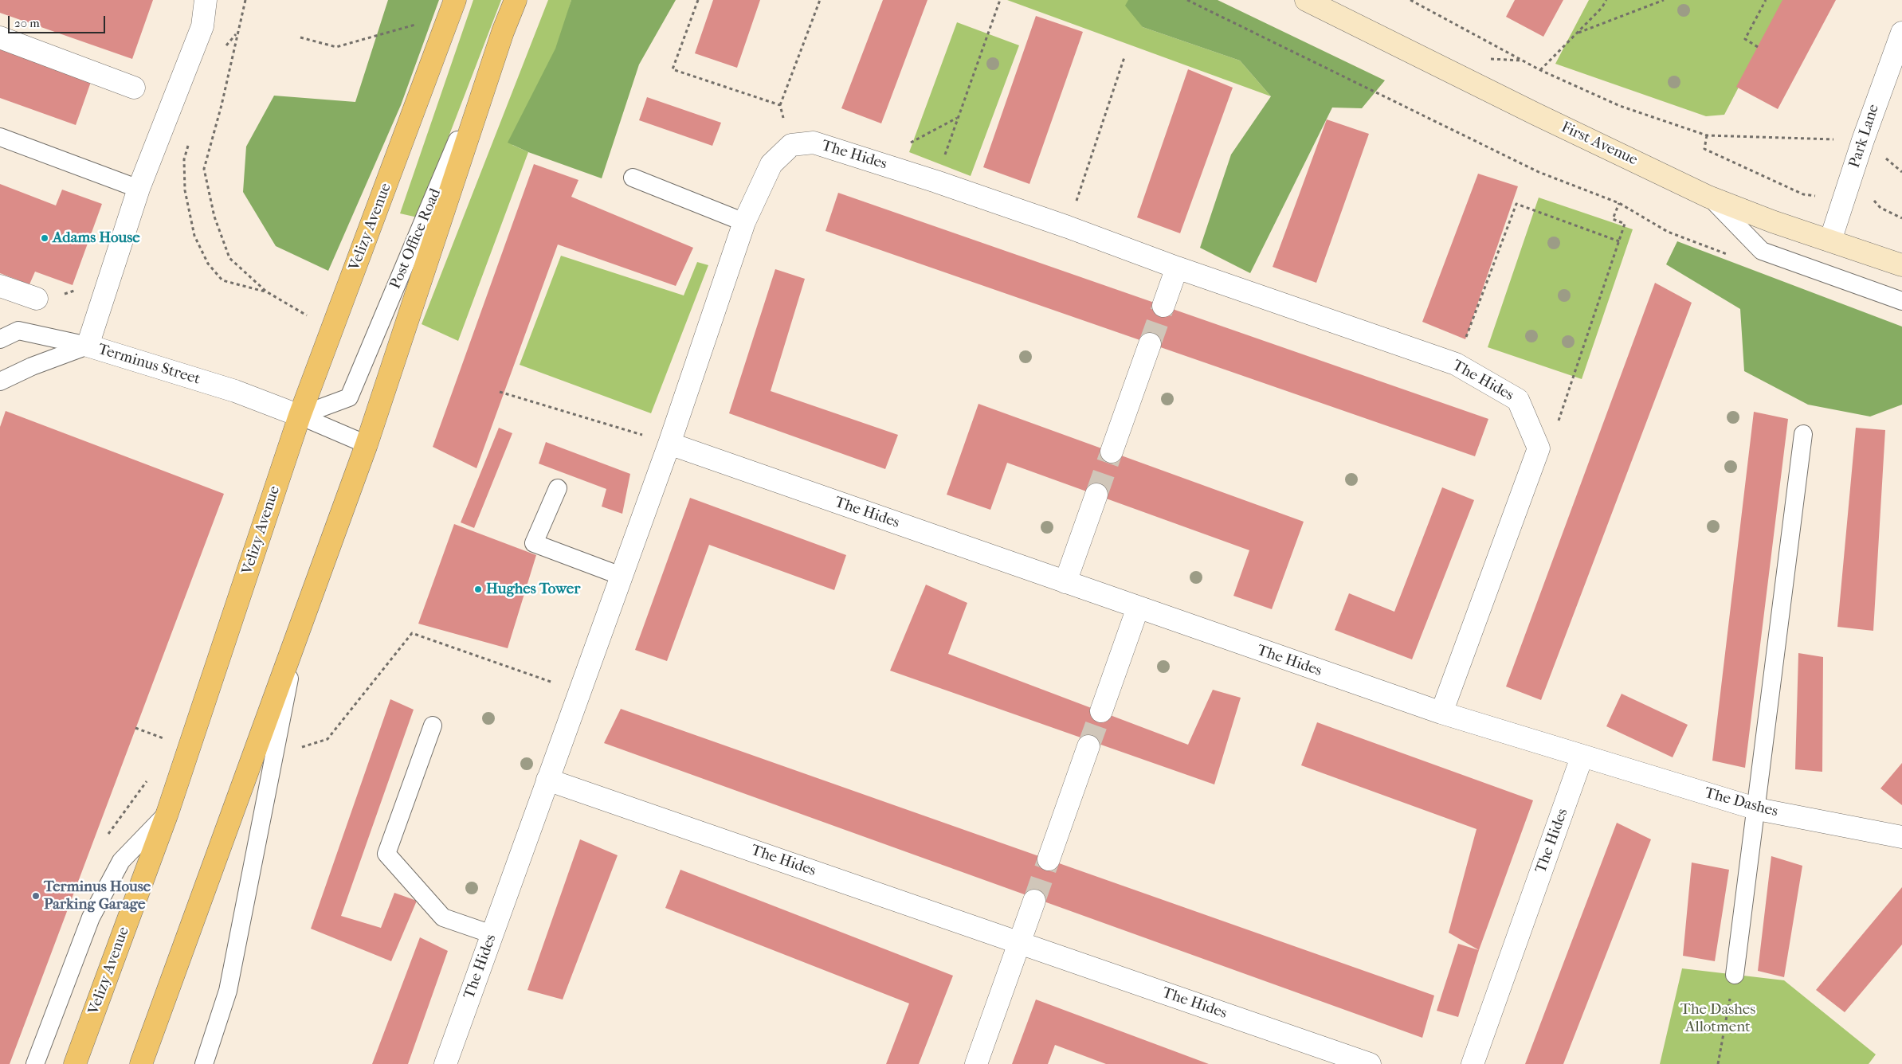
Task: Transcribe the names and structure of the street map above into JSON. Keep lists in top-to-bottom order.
{
  "streets": {
    "main road": ["Velizy Avenue"],
    "street": [
      "Park Lane",
      "First Avenue",
      "The Hides",
      "Terminus Street",
      "The Dashes"
    ],
    "lane": ["Post Office Road"]
  },
  "crossings": [
    ["Park Lane", "First Avenue"],
    ["The Hides", "The Dashes"],
    ["Velizy Avenue", "Post Office Road"],
    ["Velizy Avenue", "Terminus Street"],
    ["Post Office Road", "Terminus Street"]
  ],
  "parks": ["The Dashes Allotment"],
  "places": ["Adams House", "Hughes Tower", "Terminus House Parking Garage"],
  "scale_bar": "20 m"
}
